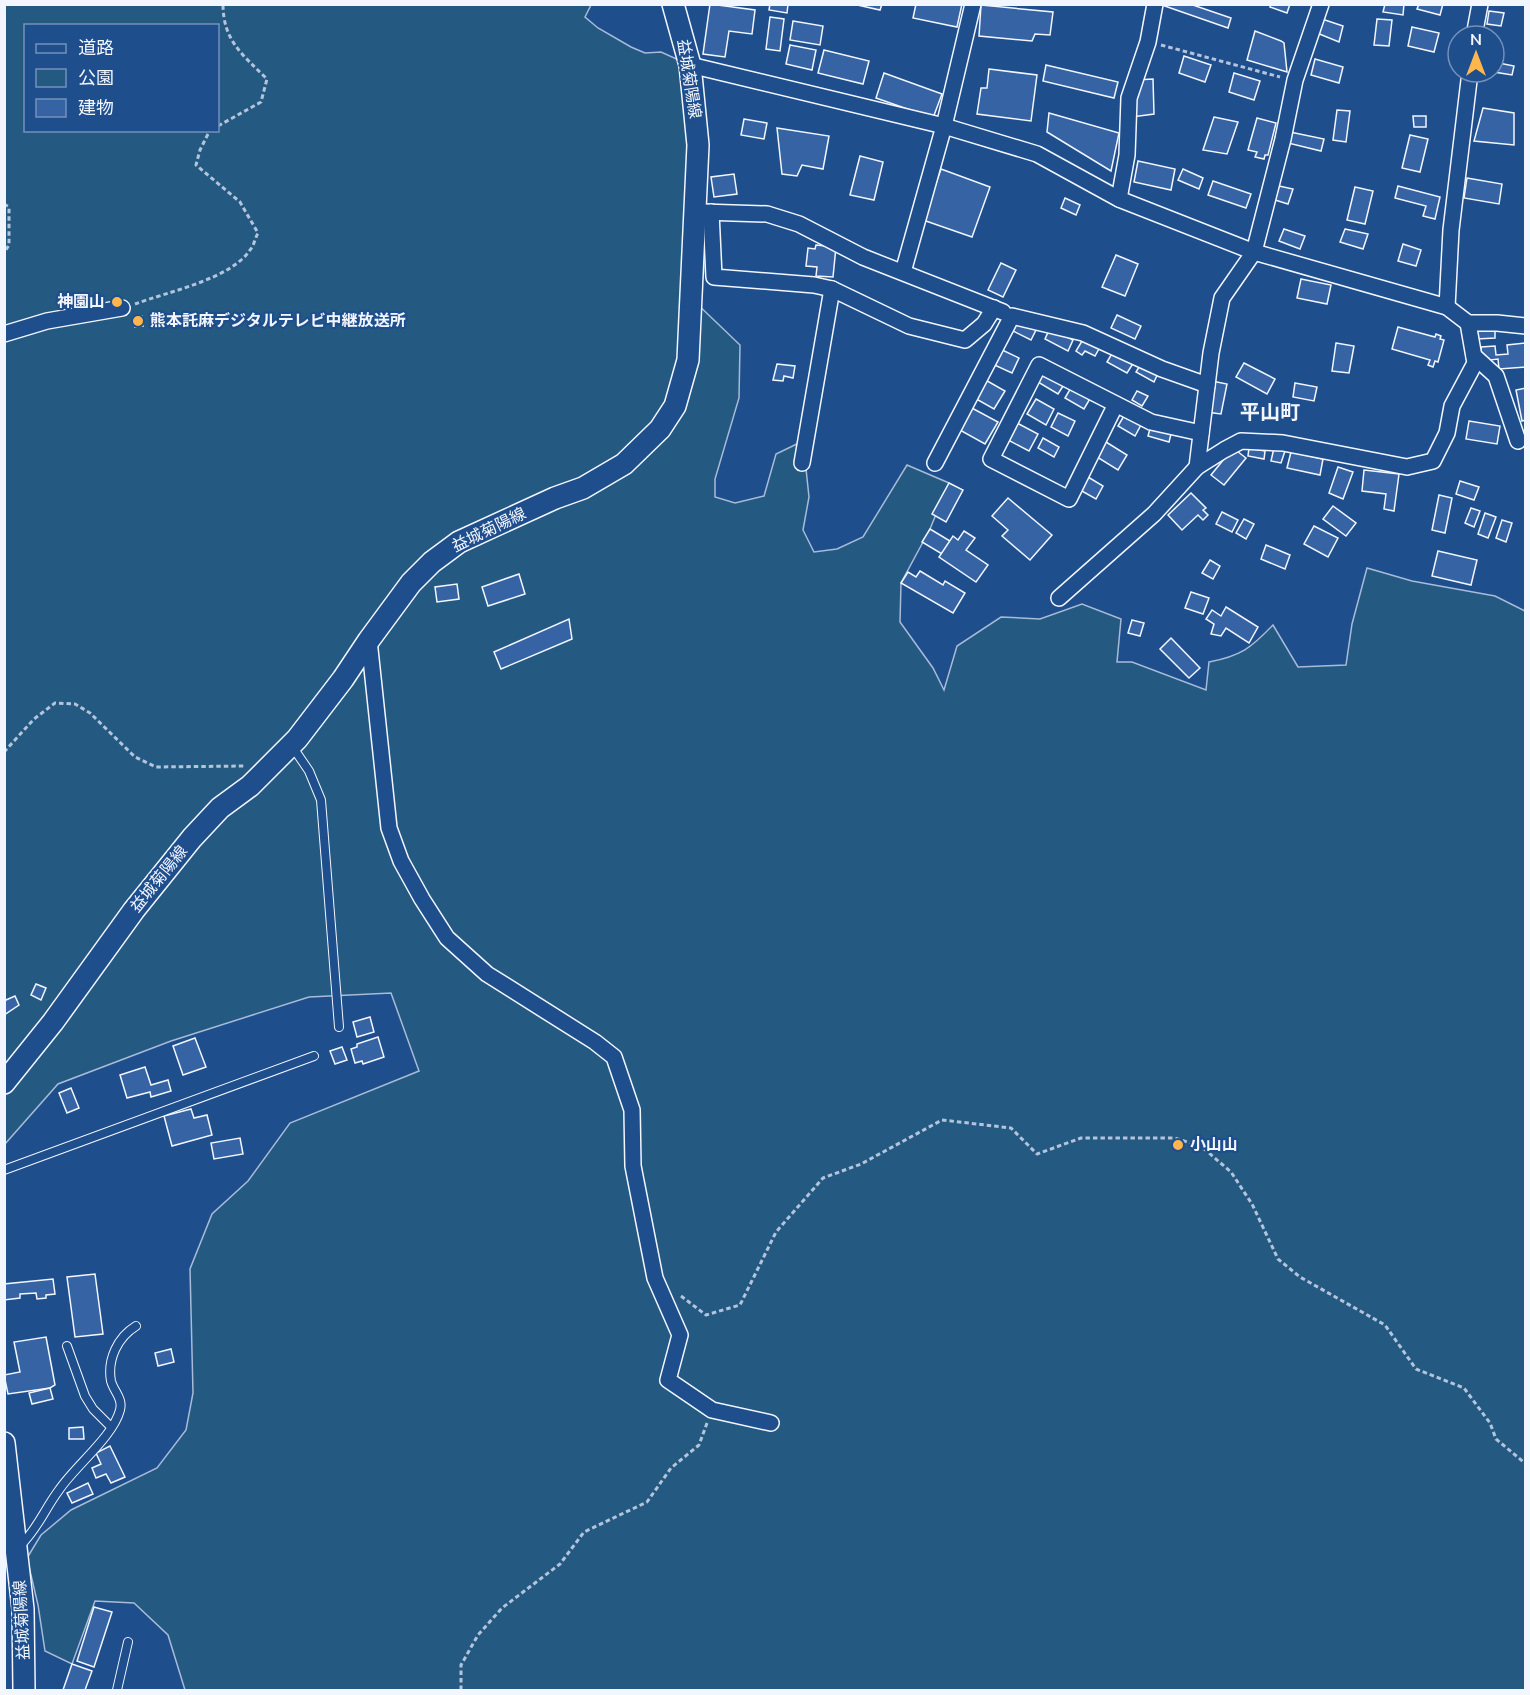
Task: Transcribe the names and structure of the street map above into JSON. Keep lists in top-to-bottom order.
{
  "streets": {
    "main road": ["益城菊陽線"]
  },
  "districts": ["平山町"],
  "places": ["神園山", "熊本託麻デジタルテレビ中継放送所", "小山山"],
  "legend": ["道路", "公園", "建物"],
  "north": "top"
}
